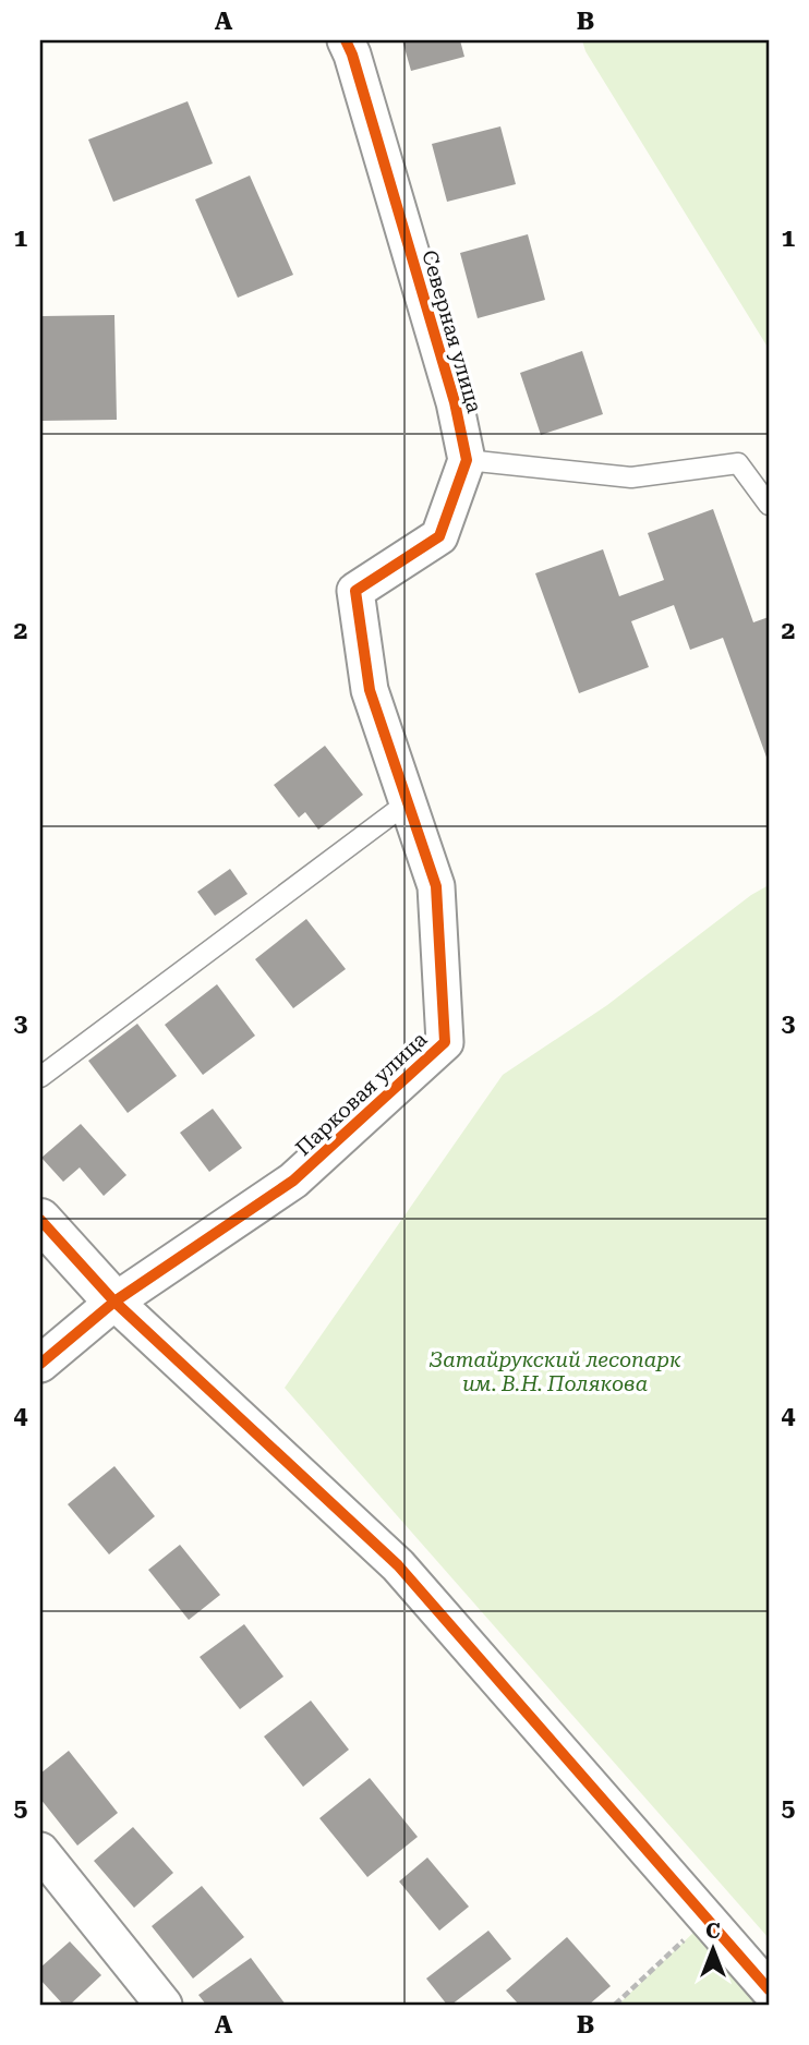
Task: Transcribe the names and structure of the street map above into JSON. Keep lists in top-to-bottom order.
{
  "streets": {
    "street": ["Северная улица", "Парковая улица"]
  },
  "crossings": [
    ["Северная улица", "Парковая улица"]
  ],
  "parks": ["Затайрукский лесопарк им. В.Н. Полякова"],
  "north": "top",
  "grid": {
    "columns": ["A", "B"],
    "rows": [
      "1",
      "2",
      "3",
      "4",
      "5"
    ]
  }
}
